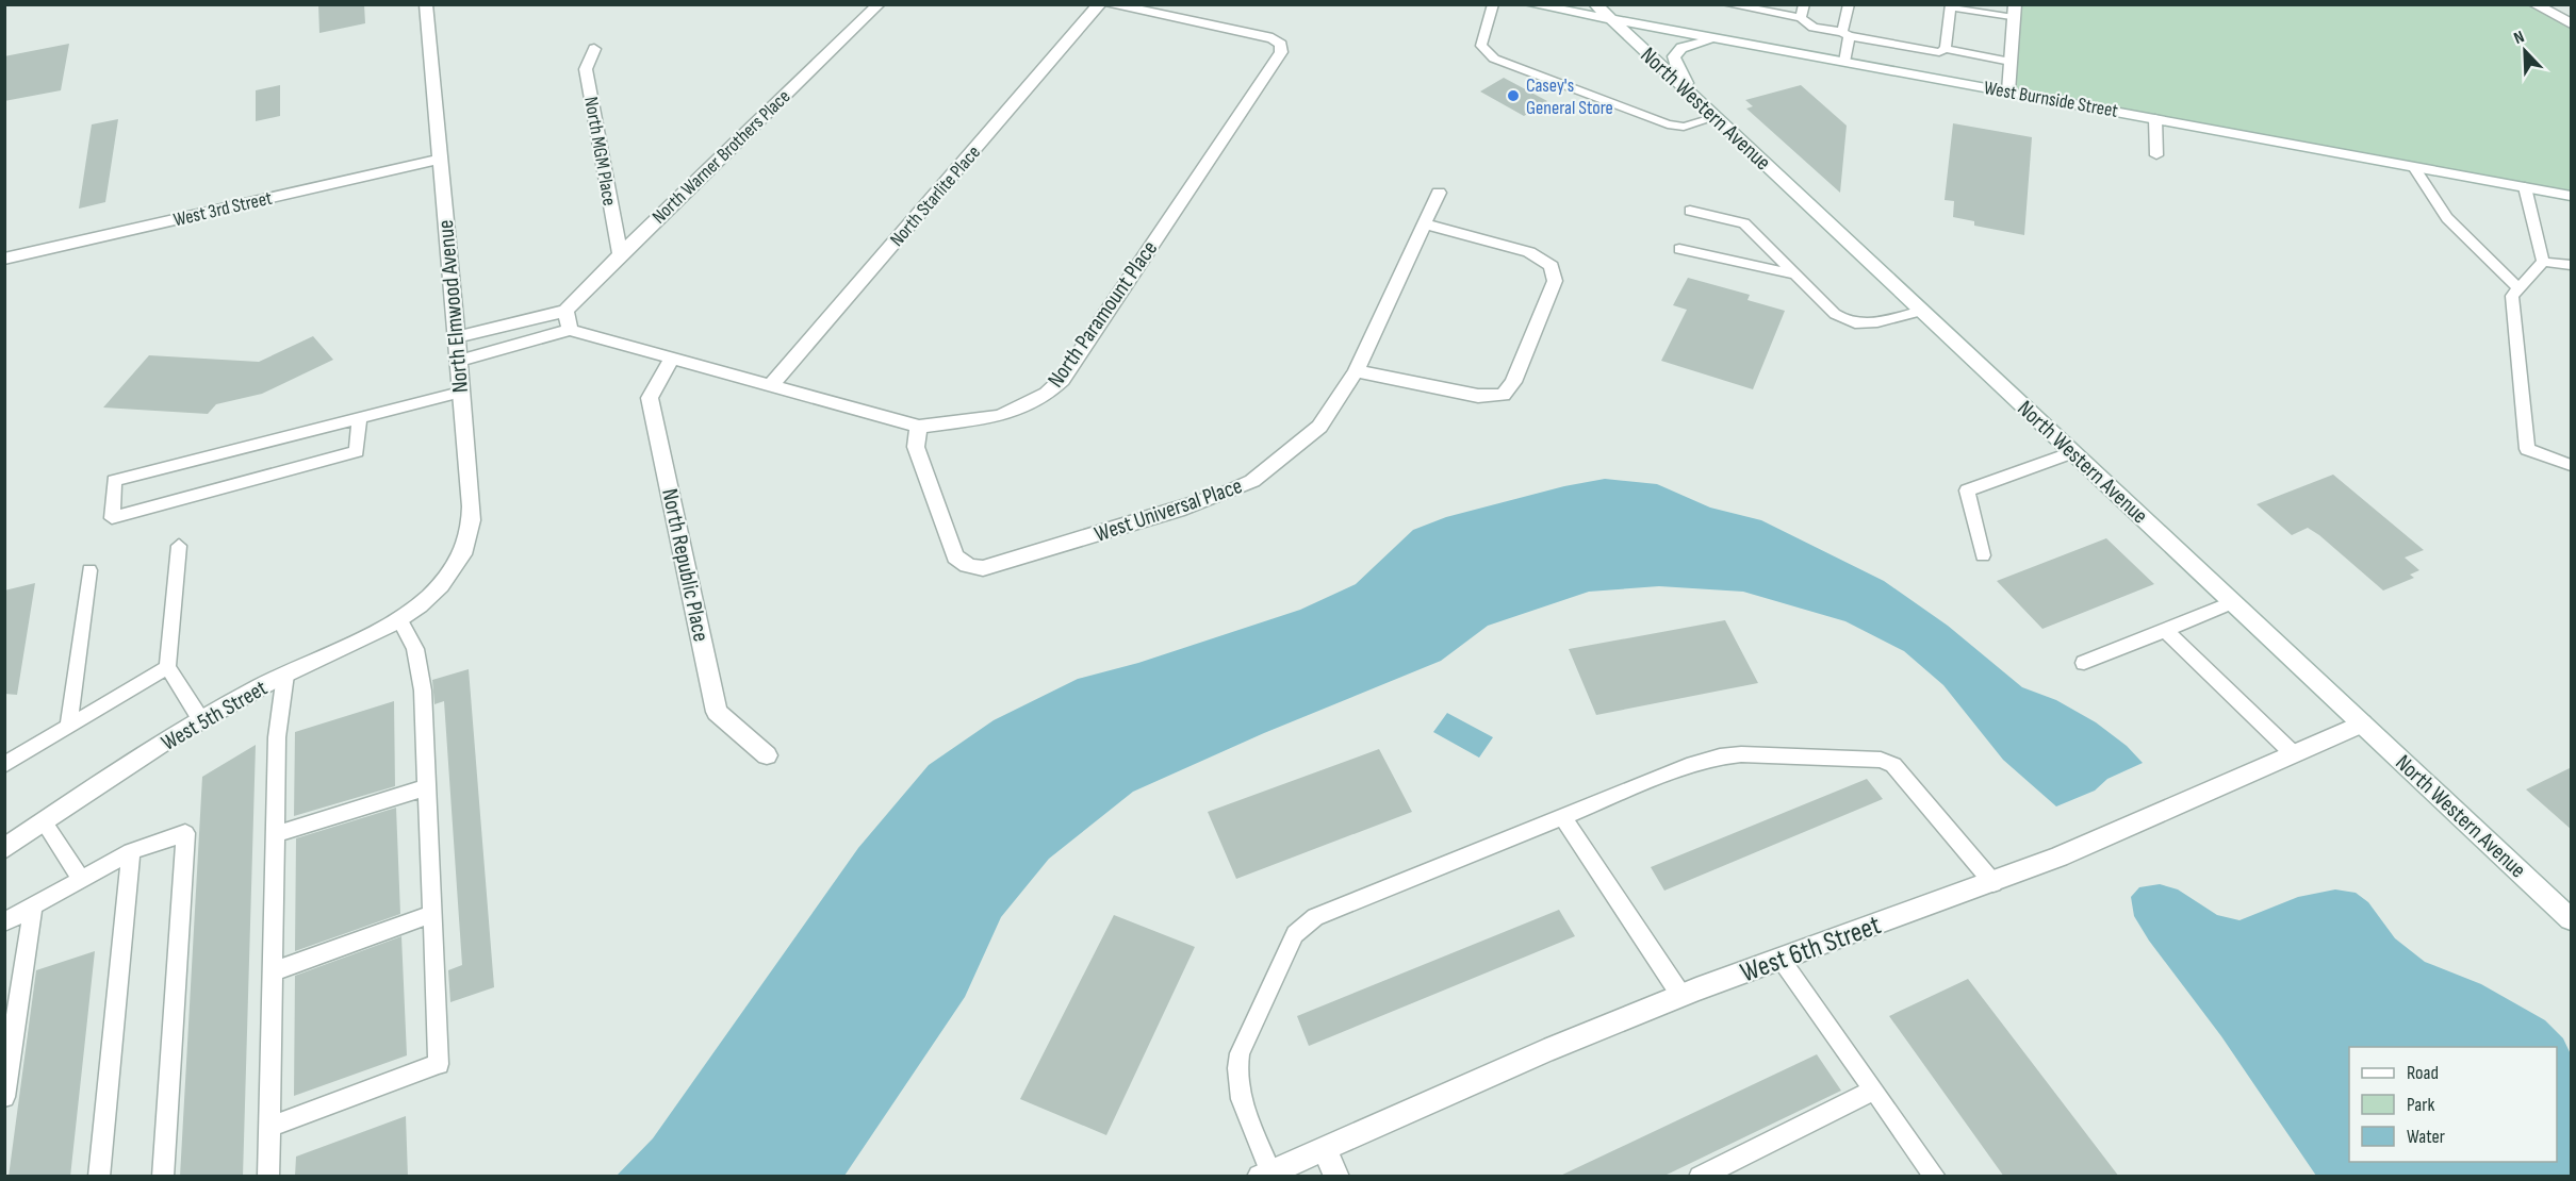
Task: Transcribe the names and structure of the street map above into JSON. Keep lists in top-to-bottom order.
{
  "streets": {
    "street": [
      "West Burnside Street",
      "North Western Avenue",
      "North MGM Place",
      "North Warner Brothers Place",
      "North Starlite Place",
      "West 3rd Street",
      "North Elmwood Avenue",
      "North Paramount Place",
      "West Universal Place",
      "North Republic Place",
      "West 5th Street",
      "West 6th Street"
    ]
  },
  "crossings": [
    ["West Burnside Street", "North Western Avenue"],
    ["North Western Avenue", "West 6th Street"],
    ["North MGM Place", "North Warner Brothers Place"],
    ["North Starlite Place", "North Paramount Place"],
    ["West 3rd Street", "North Elmwood Avenue"],
    ["North Elmwood Avenue", "West 5th Street"],
    ["North Paramount Place", "West Universal Place"],
    ["North Paramount Place", "North Republic Place"]
  ],
  "places": ["Casey's General Store"],
  "legend": ["Road", "Park", "Water"],
  "north": "top left"
}
